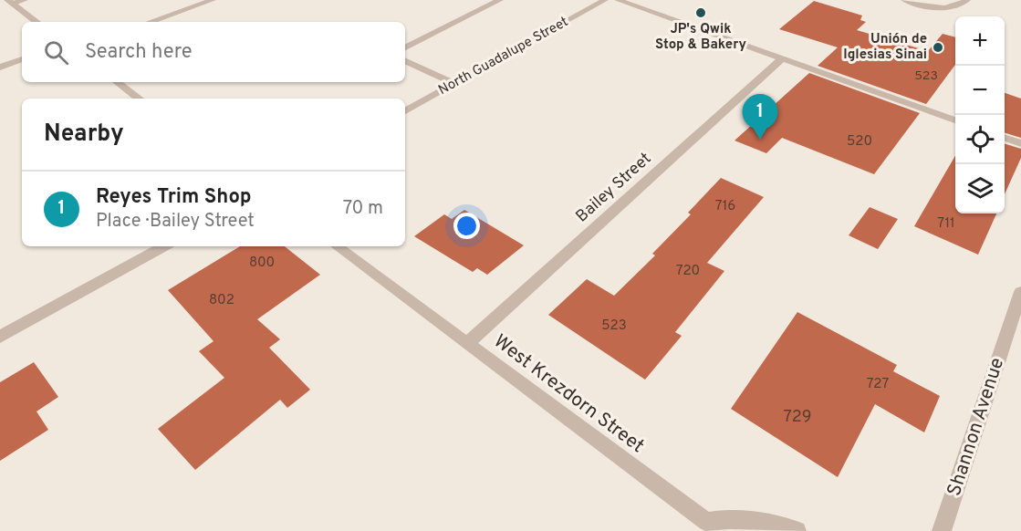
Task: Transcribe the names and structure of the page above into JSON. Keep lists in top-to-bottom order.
{
  "streets": {
    "street": [
      "North Guadalupe Street",
      "Bailey Street",
      "West Krezdorn Street",
      "Shannon Avenue"
    ]
  },
  "crossings": [
    ["Bailey Street", "West Krezdorn Street"]
  ],
  "places": ["JP's Qwik Stop & Bakery", "Unión de Iglesias Sinai"],
  "house_numbers": [
    "523",
    "520",
    "716",
    "711",
    "800",
    "720",
    "802",
    "523",
    "727",
    "729"
  ],
  "page": {
    "map_buttons": ["+", "−"],
    "search": "Search here",
    "pins": "1",
    "heading": "Nearby",
    "list": [
      {
        "mark": "1",
        "name": "Reyes Trim Shop",
        "note": "Place · Bailey Street",
        "value": "70 m"
      }
    ]
  }
}
